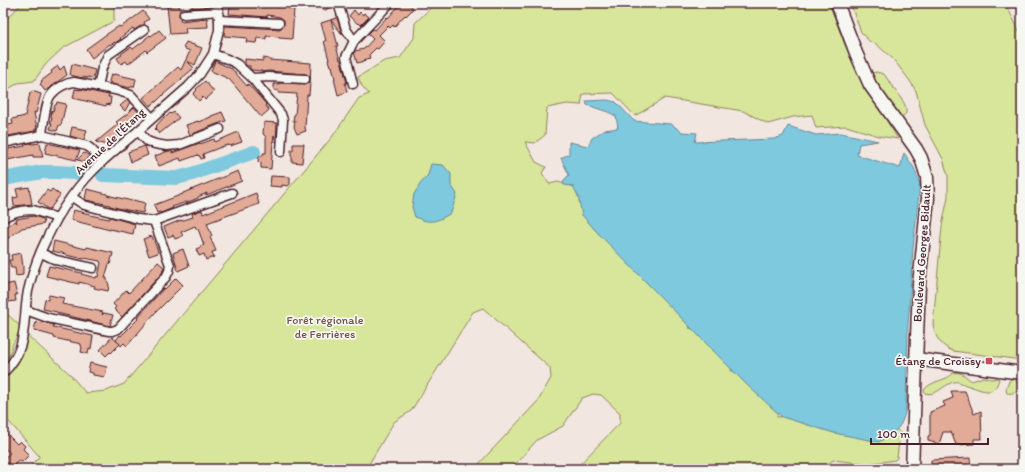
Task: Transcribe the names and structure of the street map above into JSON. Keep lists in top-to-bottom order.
{
  "streets": {
    "street": ["Avenue de l'Étang", "Boulevard Georges Bidault"]
  },
  "parks": ["Forêt régionale de Ferrières"],
  "places": {
    "transit": ["Étang de Croissy"]
  },
  "scale_bar": "100 m"
}
